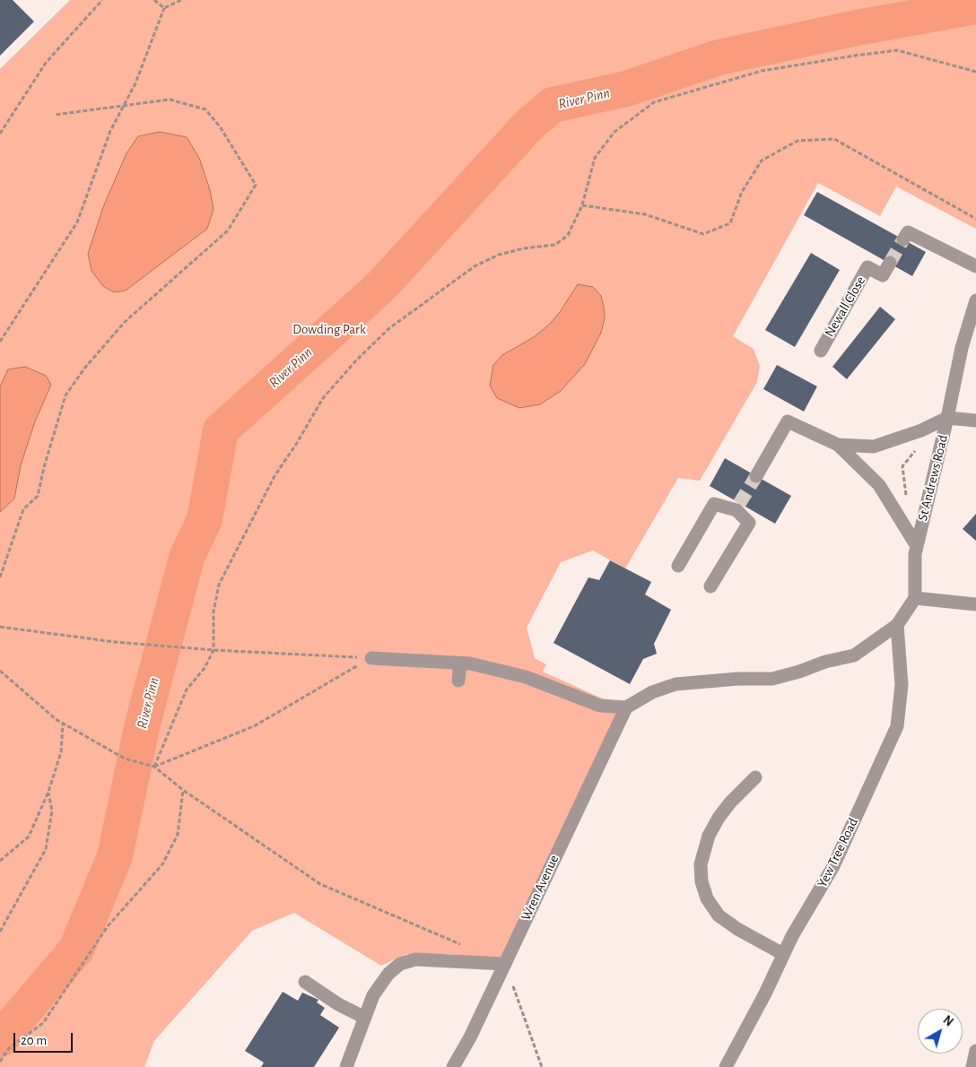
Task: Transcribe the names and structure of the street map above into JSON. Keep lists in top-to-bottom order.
{
  "streets": {
    "street": [
      "Newall Close",
      "St Andrews Road",
      "Yew Tree Road",
      "Wren Avenue"
    ]
  },
  "water": ["River Pinn"],
  "parks": ["Dowding Park"],
  "scale_bar": "20 m",
  "north": "top right"
}
